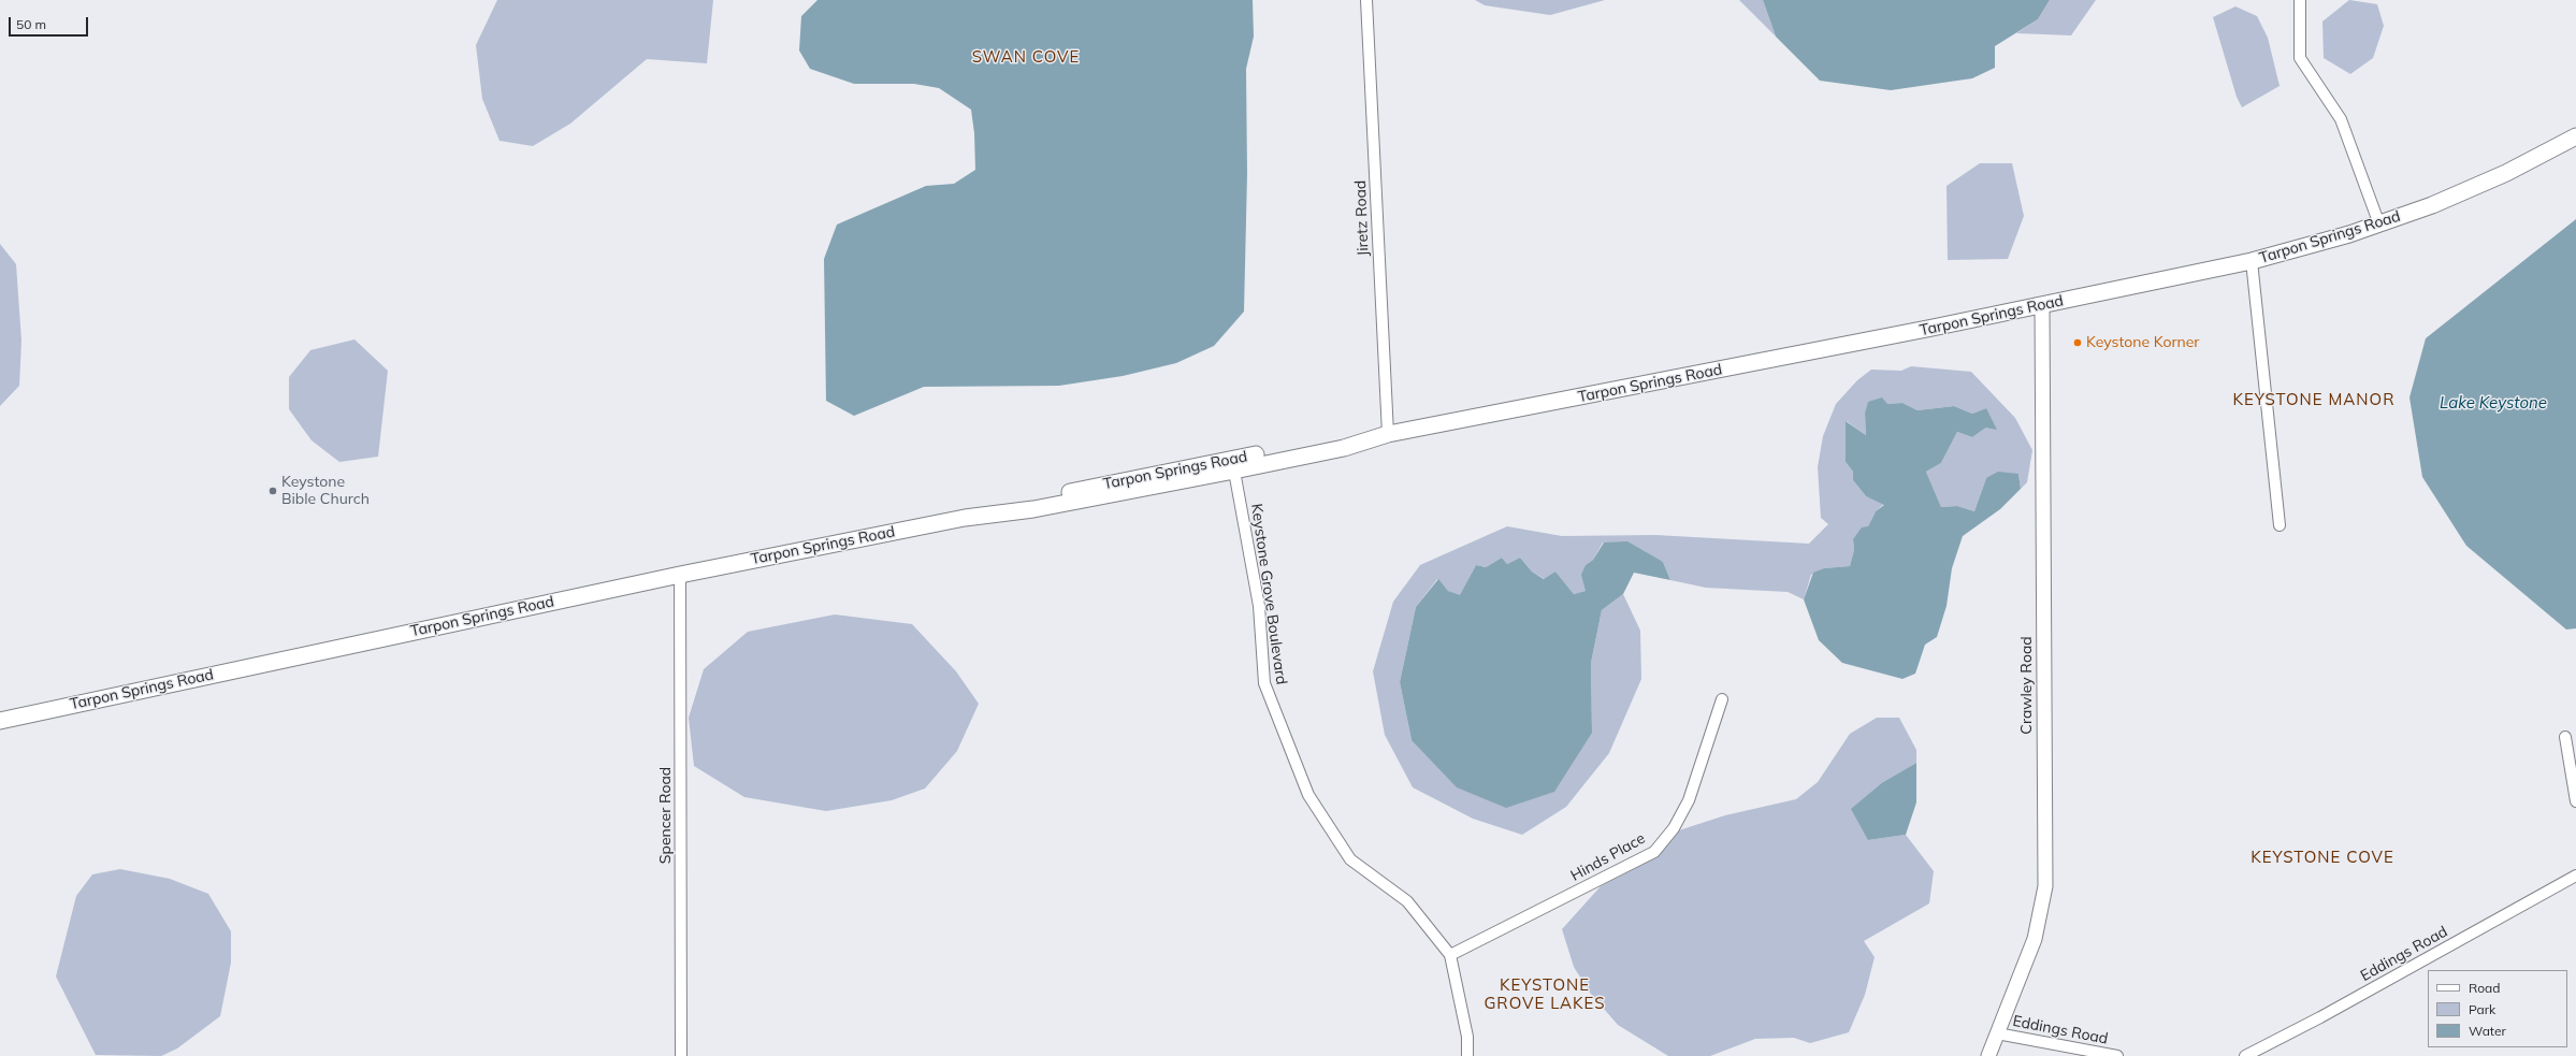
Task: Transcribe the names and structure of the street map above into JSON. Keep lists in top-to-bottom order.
{
  "streets": {
    "main road": ["Tarpon Springs Road"],
    "street": [
      "Jiretz Road",
      "Keystone Grove Boulevard",
      "Crawley Road",
      "Spencer Road",
      "Hinds Place",
      "Eddings Road"
    ]
  },
  "crossings": [
    ["Jiretz Road", "Tarpon Springs Road"],
    ["Tarpon Springs Road", "Keystone Grove Boulevard"],
    ["Tarpon Springs Road", "Crawley Road"],
    ["Tarpon Springs Road", "Spencer Road"],
    ["Keystone Grove Boulevard", "Hinds Place"],
    ["Crawley Road", "Eddings Road"]
  ],
  "districts": [
    "SWAN COVE",
    "KEYSTONE MANOR",
    "KEYSTONE COVE",
    "KEYSTONE GROVE LAKES"
  ],
  "water": ["Lake Keystone"],
  "places": ["Keystone Korner", "Keystone Bible Church"],
  "legend": ["Road", "Park", "Water"],
  "scale_bar": "50 m"
}
